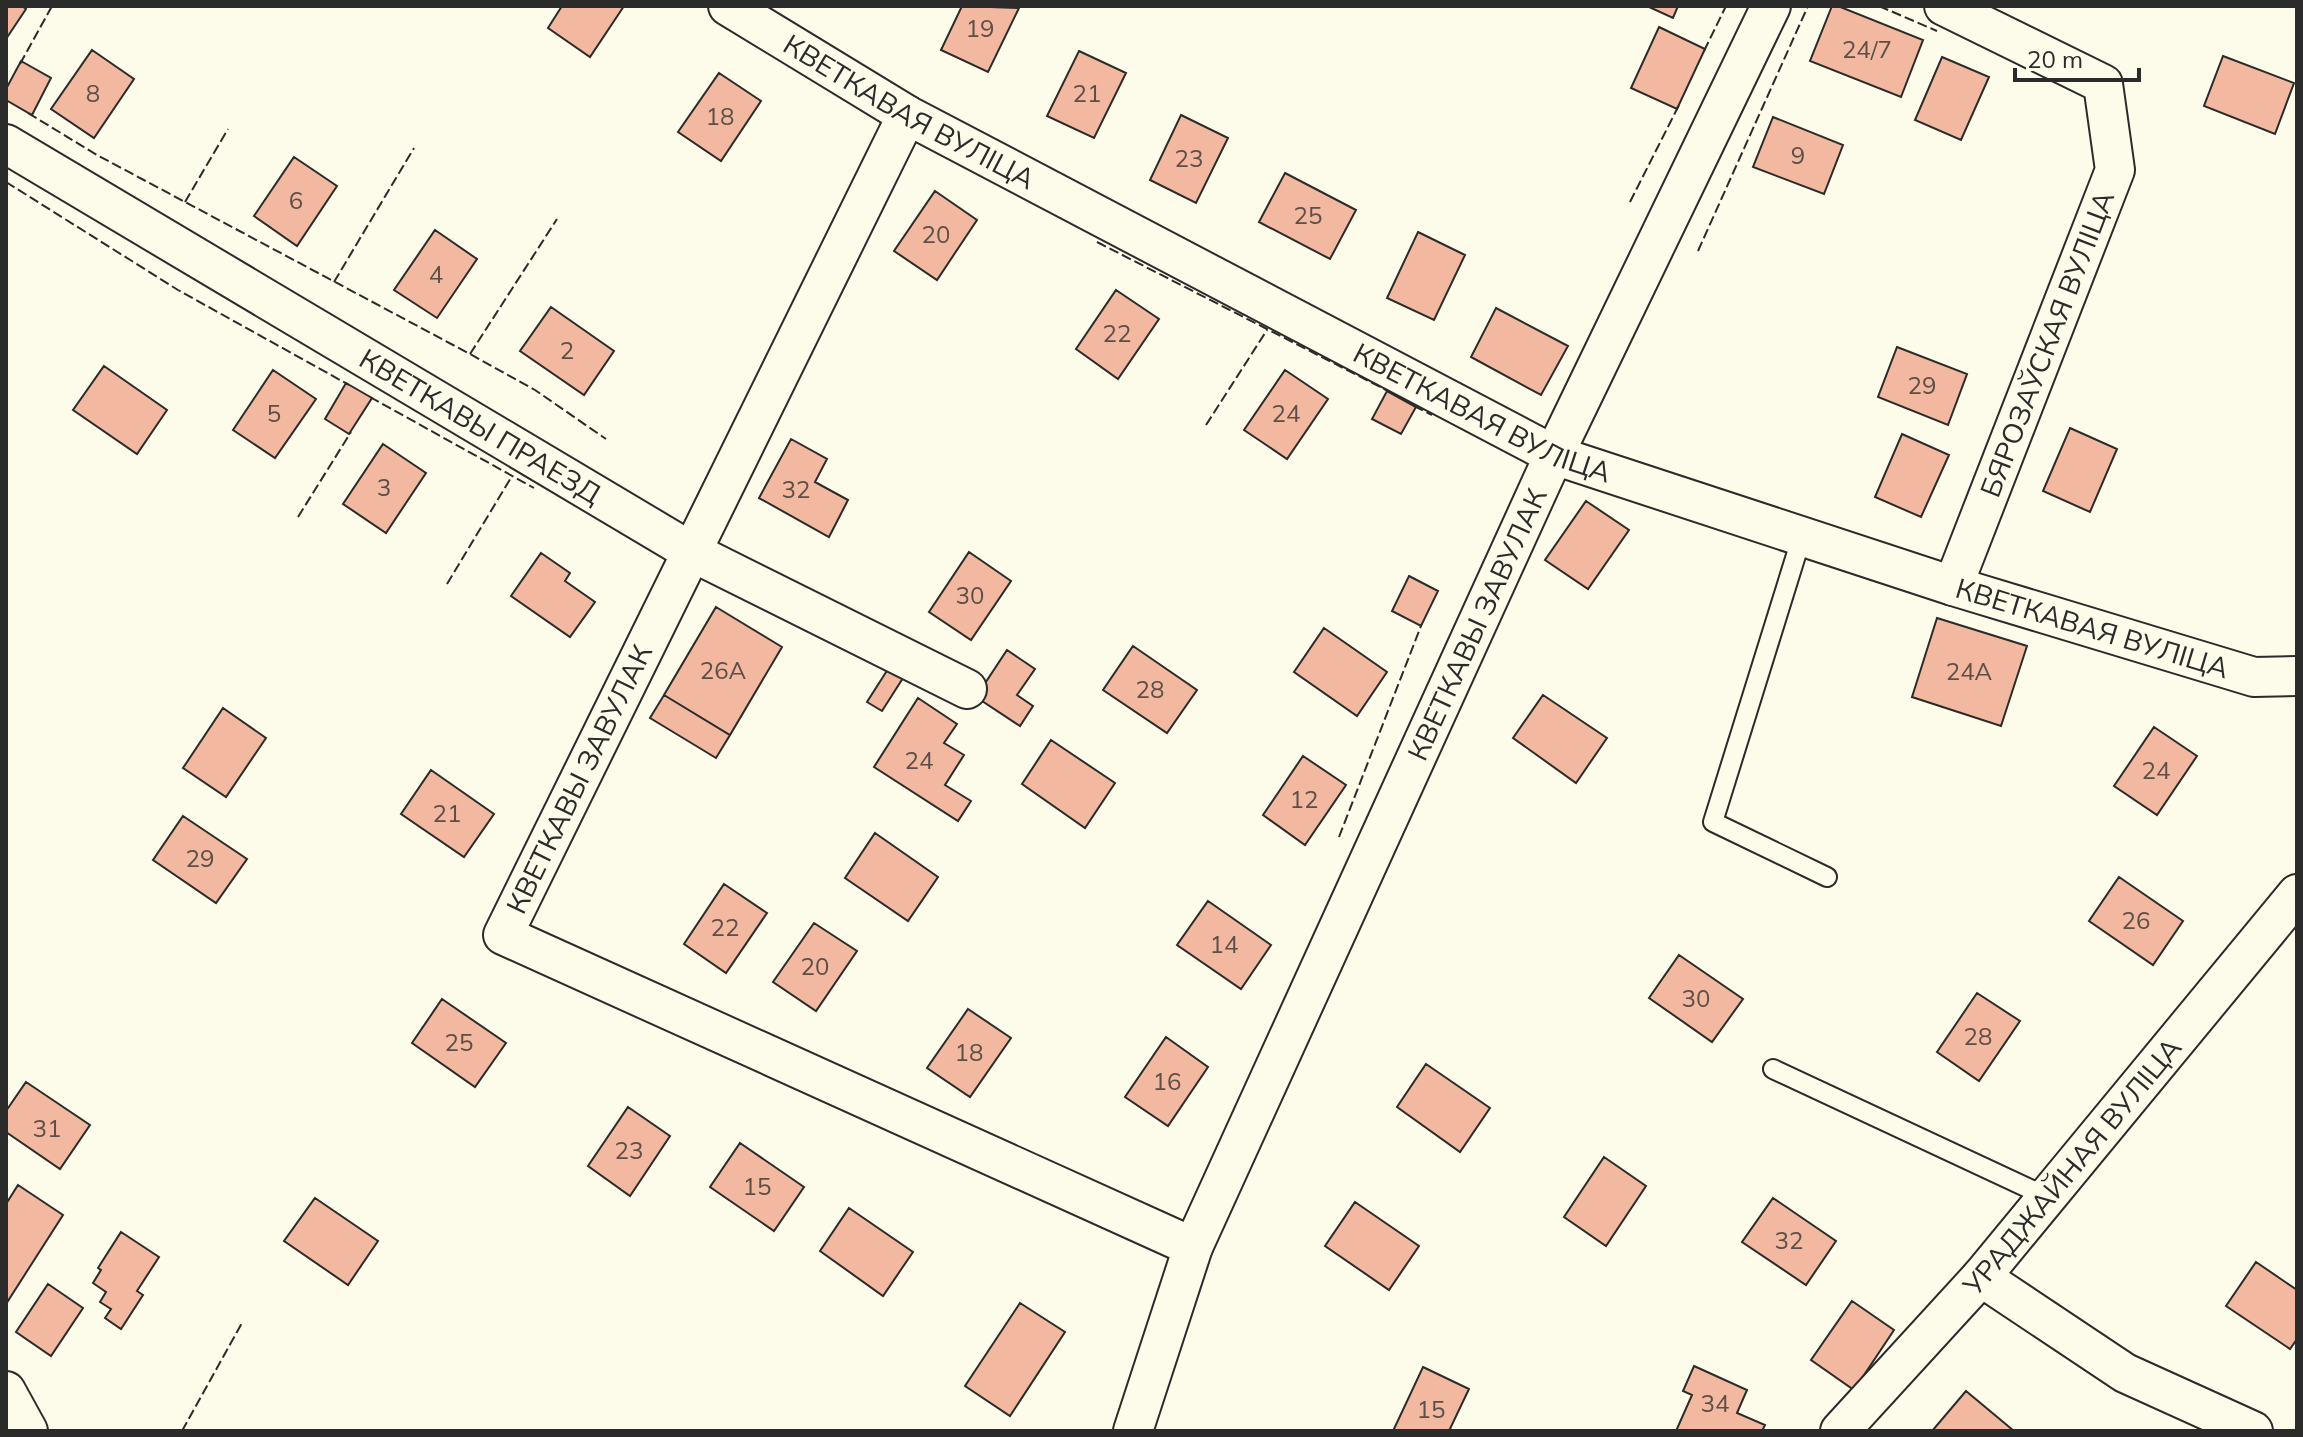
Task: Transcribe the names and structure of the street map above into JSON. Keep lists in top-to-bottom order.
{
  "streets": {
    "street": [
      "КВЕТКАВАЯ ВУЛІЦА",
      "БЯРОЗАЎСКАЯ ВУЛІЦА",
      "КВЕТКАВЫ ПРАЕЗД",
      "КВЕТКАВЫ ЗАВУЛАК",
      "УРАДЖАЙНАЯ ВУЛІЦА"
    ]
  },
  "crossings": [
    ["КВЕТКАВАЯ ВУЛІЦА", "БЯРОЗАЎСКАЯ ВУЛІЦА"],
    ["КВЕТКАВАЯ ВУЛІЦА", "КВЕТКАВЫ ЗАВУЛАК"],
    ["КВЕТКАВЫ ПРАЕЗД", "КВЕТКАВЫ ЗАВУЛАК"]
  ],
  "house_numbers": [
    "19",
    "24/7",
    "8",
    "21",
    "18",
    "9",
    "23",
    "6",
    "25",
    "20",
    "4",
    "22",
    "2",
    "29",
    "5",
    "24",
    "3",
    "32",
    "30",
    "26А",
    "24А",
    "28",
    "24",
    "24",
    "12",
    "21",
    "29",
    "26",
    "22",
    "14",
    "20",
    "30",
    "28",
    "25",
    "18",
    "16",
    "31",
    "23",
    "15",
    "32",
    "34",
    "15"
  ],
  "scale_bar": "20 m"
}
